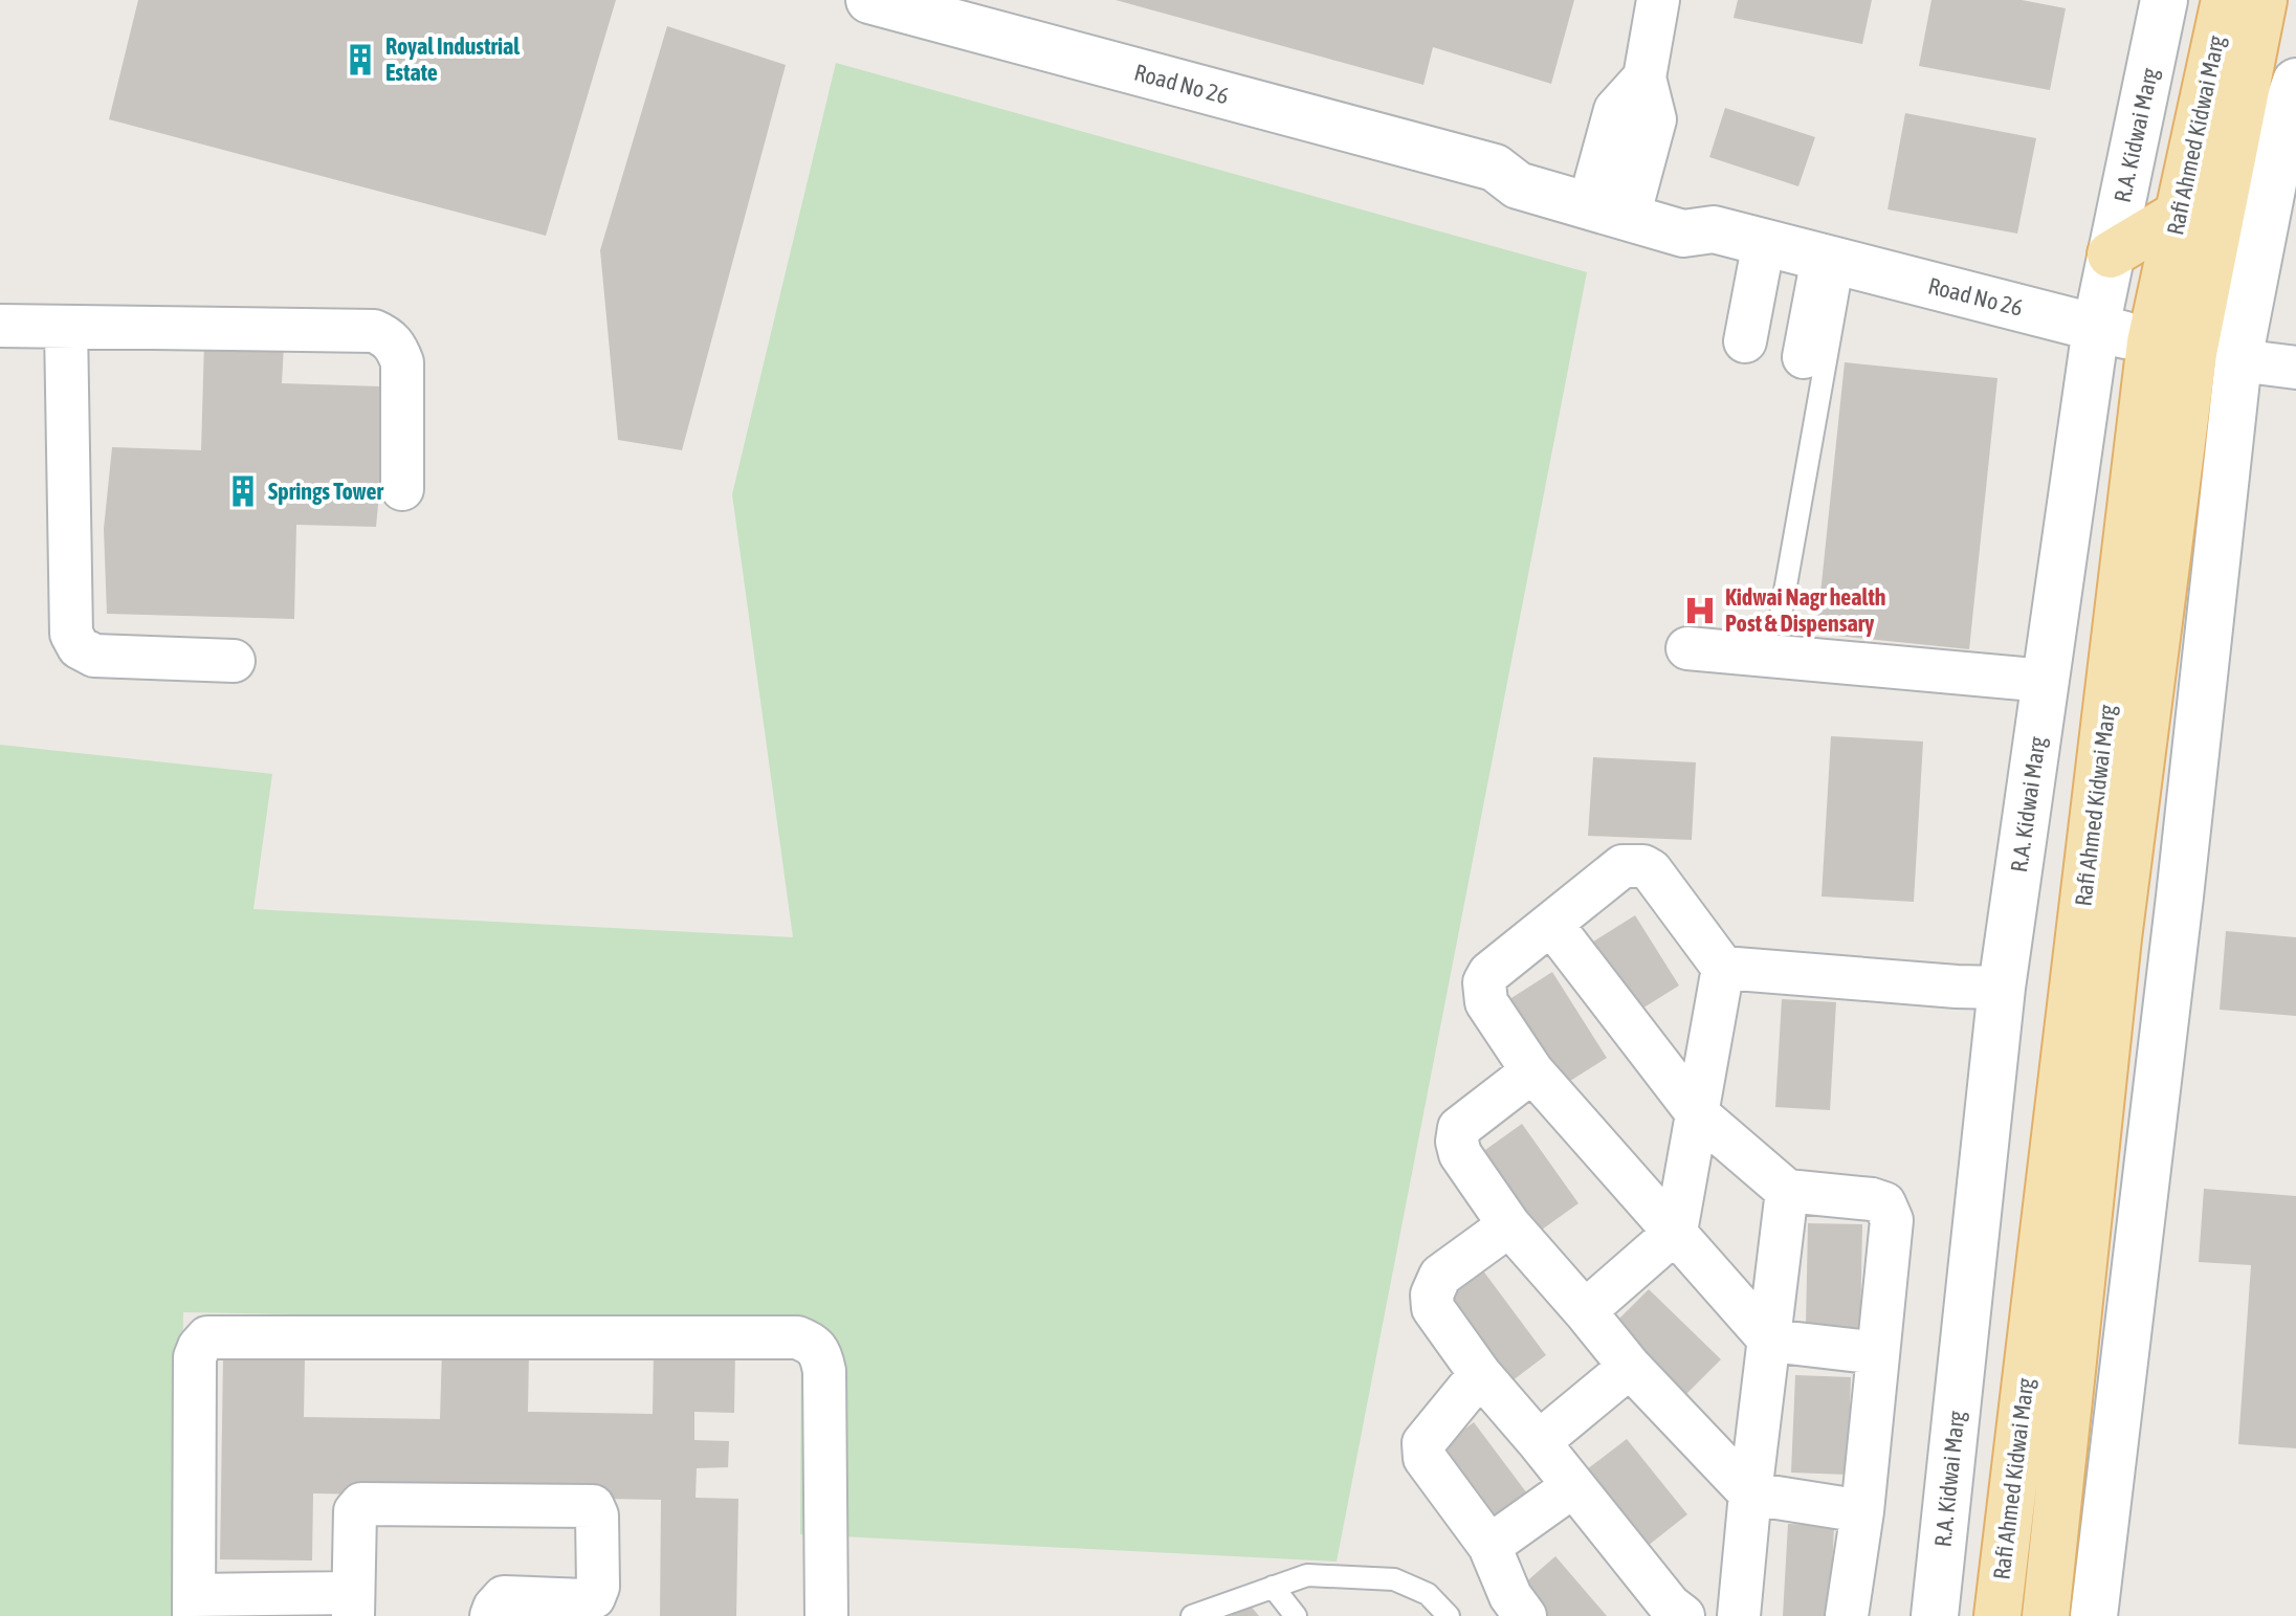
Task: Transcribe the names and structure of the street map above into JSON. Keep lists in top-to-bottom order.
{
  "streets": {
    "main road": ["Rafi Ahmed Kidwai Marg"],
    "street": ["Road No 26", "R.A. Kidwai Marg"]
  },
  "crossings": [
    ["Road No 26", "R.A. Kidwai Marg"],
    ["Road No 26", "Rafi Ahmed Kidwai Marg"]
  ],
  "places": {
    "building": ["Royal Industrial Estate", "Springs Tower"],
    "hospital": ["Kidwai Nagr health Post & Dispensary"]
  }
}
